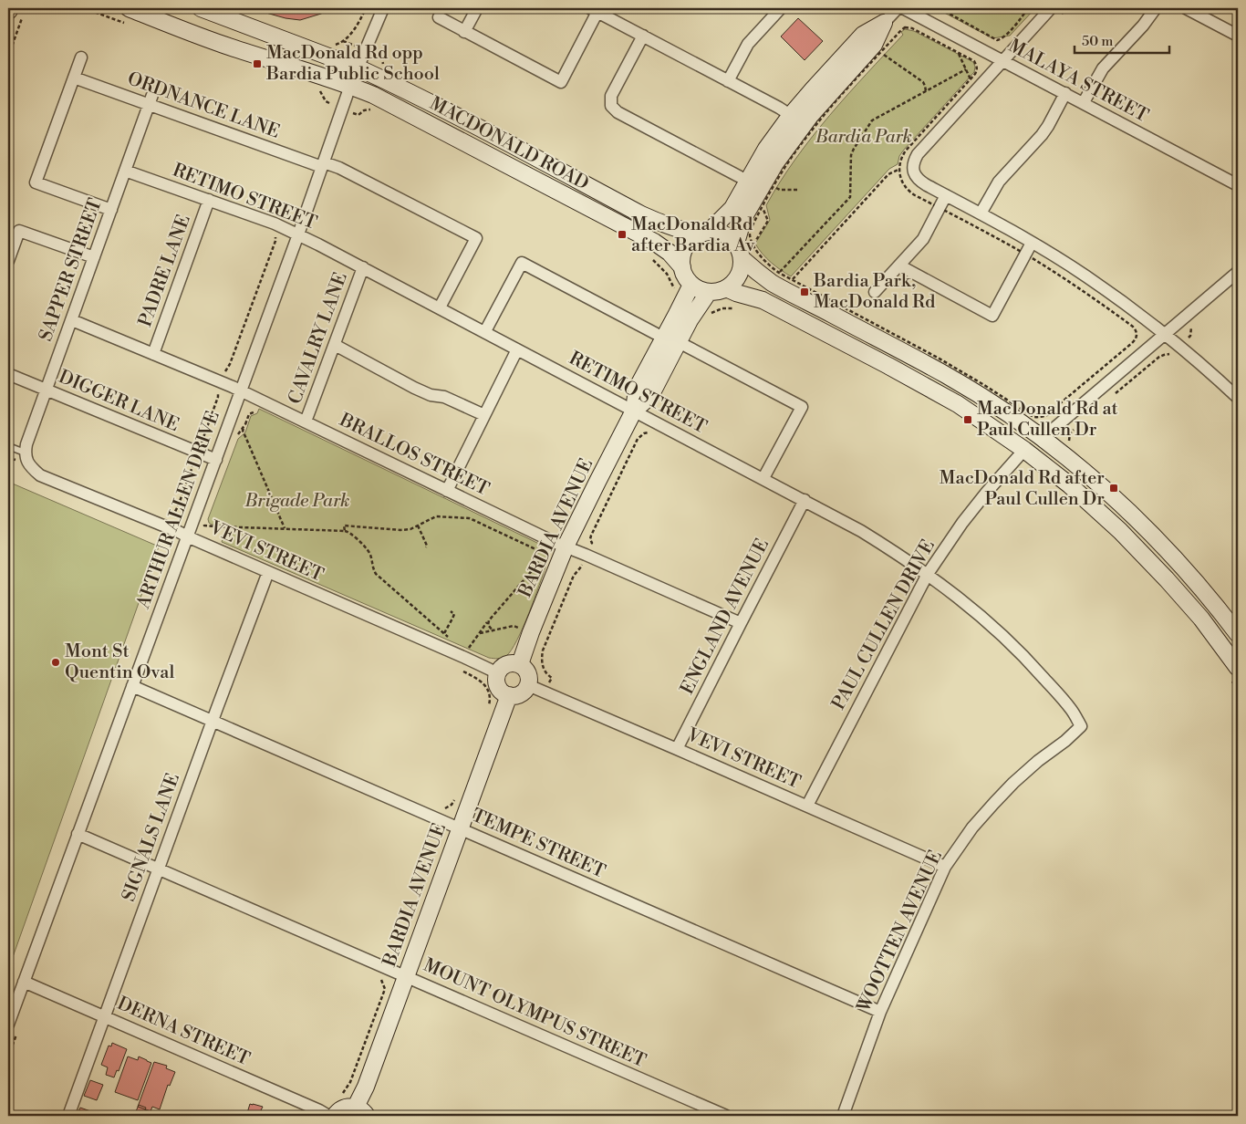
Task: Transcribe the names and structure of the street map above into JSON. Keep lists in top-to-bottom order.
{
  "streets": {
    "street": [
      "MALAYA STREET",
      "ORDNANCE LANE",
      "MACDONALD ROAD",
      "RETIMO STREET",
      "SAPPER STREET",
      "PADRE LANE",
      "CAVALRY LANE",
      "DIGGER LANE",
      "BRALLOS STREET",
      "ARTHUR ALLEN DRIVE",
      "BARDIA AVENUE",
      "VEVI STREET",
      "ENGLAND AVENUE",
      "PAUL CULLEN DRIVE",
      "SIGNALS LANE",
      "TEMPE STREET",
      "WOOTTEN AVENUE",
      "MOUNT OLYMPUS STREET",
      "DERNA STREET"
    ]
  },
  "crossings": [
    ["ORDNANCE LANE", "RETIMO STREET"],
    ["ORDNANCE LANE", "SAPPER STREET"],
    ["ORDNANCE LANE", "ARTHUR ALLEN DRIVE"],
    ["MACDONALD ROAD", "ARTHUR ALLEN DRIVE"],
    ["MACDONALD ROAD", "BARDIA AVENUE"],
    ["RETIMO STREET", "SAPPER STREET"],
    ["RETIMO STREET", "PADRE LANE"],
    ["RETIMO STREET", "CAVALRY LANE"],
    ["RETIMO STREET", "ARTHUR ALLEN DRIVE"],
    ["RETIMO STREET", "BARDIA AVENUE"],
    ["RETIMO STREET", "ENGLAND AVENUE"],
    ["RETIMO STREET", "PAUL CULLEN DRIVE"],
    ["RETIMO STREET", "WOOTTEN AVENUE"],
    ["SAPPER STREET", "DIGGER LANE"],
    ["SAPPER STREET", "BRALLOS STREET"],
    ["SAPPER STREET", "VEVI STREET"],
    ["PADRE LANE", "BRALLOS STREET"],
    ["CAVALRY LANE", "BRALLOS STREET"],
    ["DIGGER LANE", "ARTHUR ALLEN DRIVE"],
    ["BRALLOS STREET", "ARTHUR ALLEN DRIVE"],
    ["BRALLOS STREET", "BARDIA AVENUE"],
    ["BRALLOS STREET", "ENGLAND AVENUE"],
    ["ARTHUR ALLEN DRIVE", "VEVI STREET"],
    ["ARTHUR ALLEN DRIVE", "TEMPE STREET"],
    ["ARTHUR ALLEN DRIVE", "MOUNT OLYMPUS STREET"],
    ["ARTHUR ALLEN DRIVE", "DERNA STREET"],
    ["BARDIA AVENUE", "VEVI STREET"],
    ["BARDIA AVENUE", "TEMPE STREET"],
    ["BARDIA AVENUE", "MOUNT OLYMPUS STREET"],
    ["VEVI STREET", "ENGLAND AVENUE"],
    ["VEVI STREET", "PAUL CULLEN DRIVE"],
    ["VEVI STREET", "SIGNALS LANE"],
    ["VEVI STREET", "WOOTTEN AVENUE"],
    ["SIGNALS LANE", "TEMPE STREET"],
    ["SIGNALS LANE", "MOUNT OLYMPUS STREET"],
    ["SIGNALS LANE", "DERNA STREET"],
    ["TEMPE STREET", "WOOTTEN AVENUE"]
  ],
  "parks": ["Bardia Park", "Brigade Park"],
  "places": {
    "transit": [
      "MacDonald Rd opp Bardia Public School",
      "MacDonald Rd after Bardia Av",
      "Bardia Park, MacDonald Rd",
      "MacDonald Rd at Paul Cullen Dr",
      "MacDonald Rd after Paul Cullen Dr"
    ],
    "other": ["Mont St Quentin Oval"]
  },
  "scale_bar": "50 m"
}
